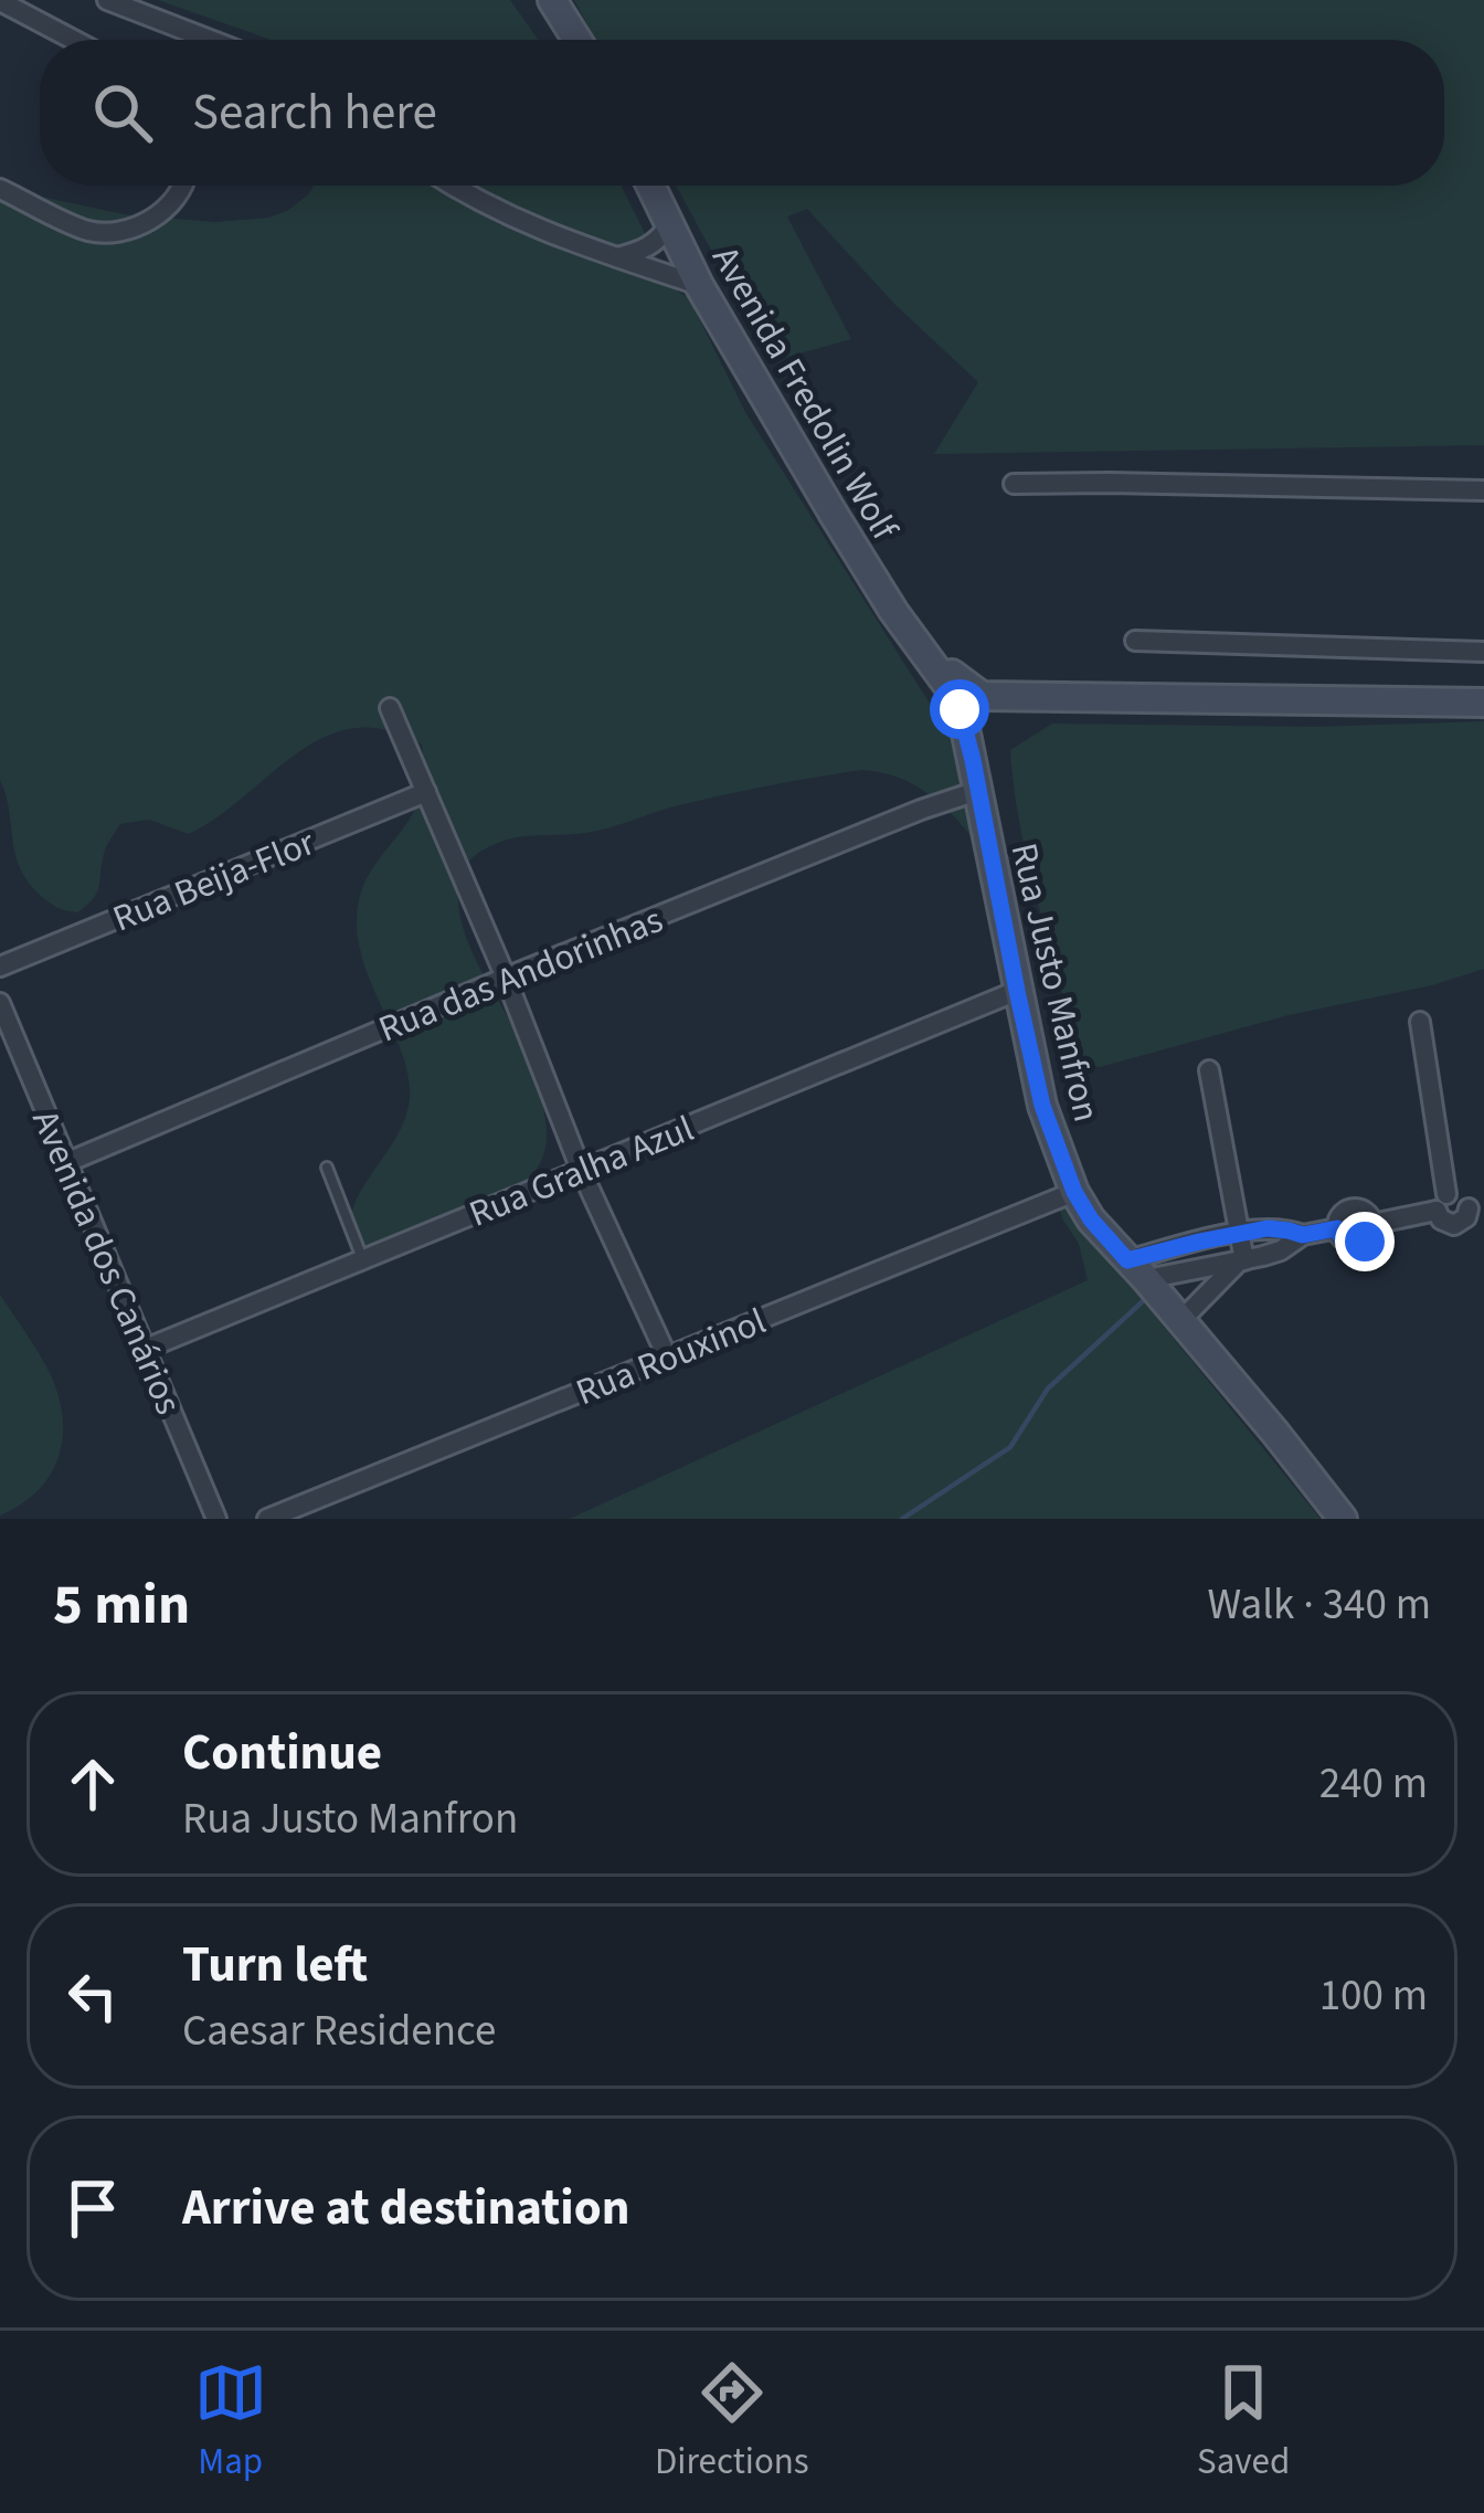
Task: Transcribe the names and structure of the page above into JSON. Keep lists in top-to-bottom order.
{
  "streets": {
    "main road": ["Avenida Fredolin Wolf", "Rua Justo Manfron"],
    "street": [
      "Rua Beija-Flor",
      "Rua das Andorinhas",
      "Rua Gralha Azul",
      "Avenida dos Canários",
      "Rua Rouxinol"
    ]
  },
  "crossings": [
    ["Avenida Fredolin Wolf", "Rua Justo Manfron"],
    ["Rua das Andorinhas", "Rua Justo Manfron"],
    ["Rua das Andorinhas", "Avenida dos Canários"],
    ["Rua Justo Manfron", "Rua Gralha Azul"],
    ["Rua Justo Manfron", "Rua Rouxinol"],
    ["Rua Gralha Azul", "Avenida dos Canários"]
  ],
  "page": {
    "search": "Search here",
    "heading": ["5 min", "Walk · 340 m"],
    "list": [
      ["Continue", "Rua Justo Manfron", "240 m"],
      ["Turn left", "Caesar Residence", "100 m"],
      "Arrive at destination"
    ],
    "nav": ["Map", "Directions", "Saved"]
  }
}
